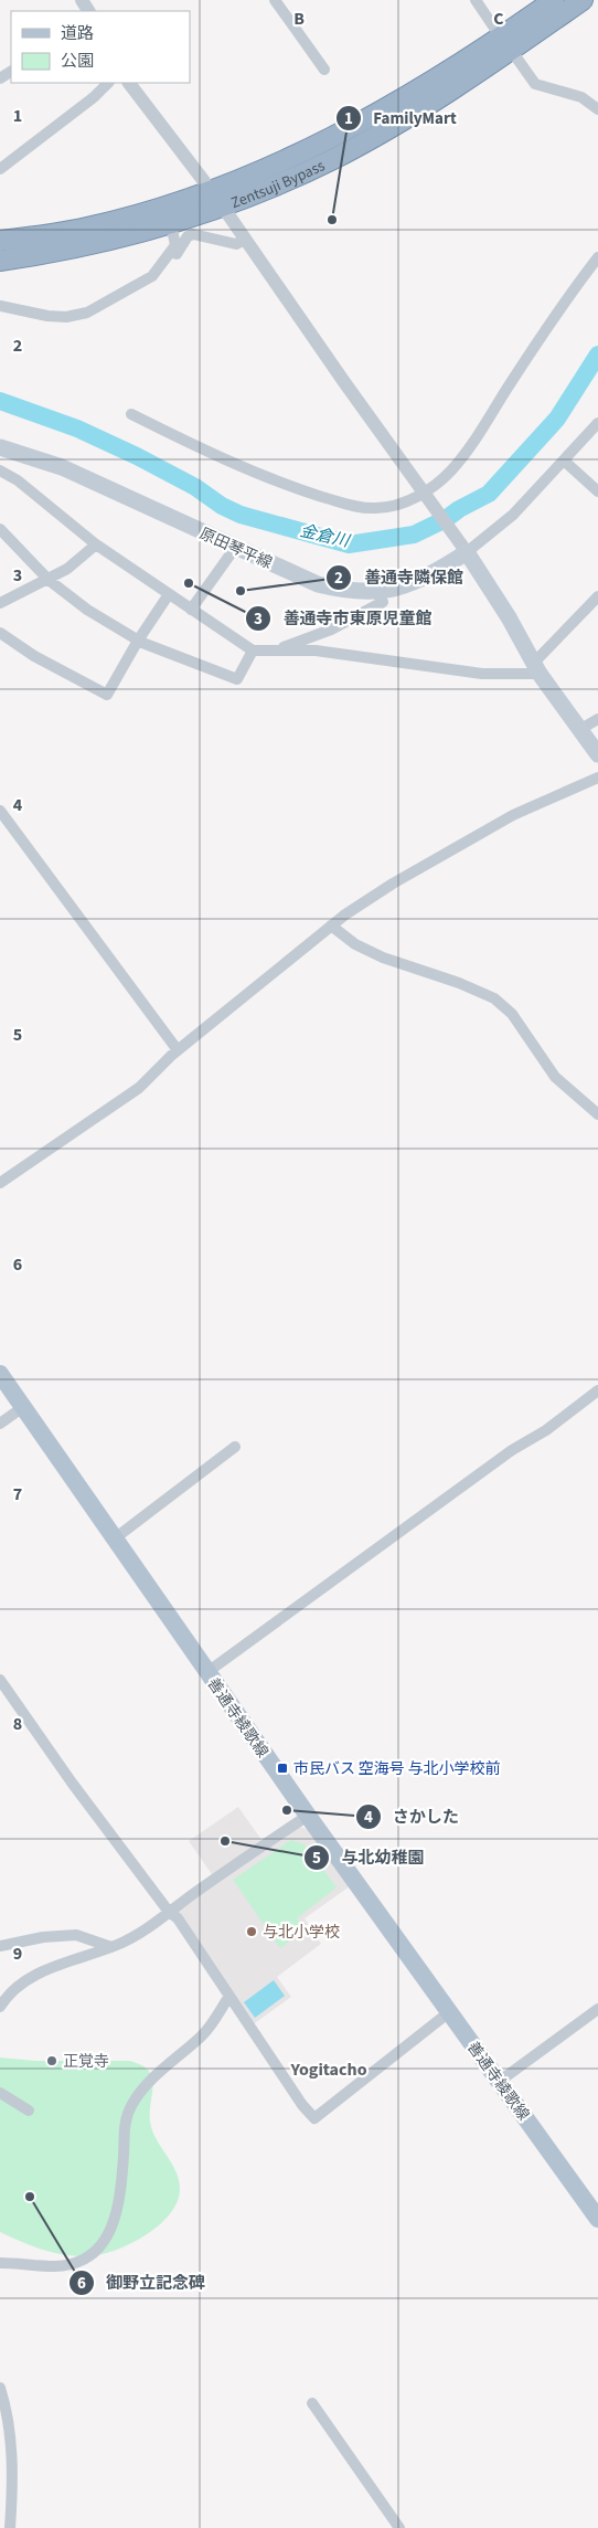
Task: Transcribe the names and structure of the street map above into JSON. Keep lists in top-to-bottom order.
{
  "streets": {
    "highway": ["Zentsuji Bypass"],
    "main road": ["原田琴平線", "善通寺綾歌線"]
  },
  "districts": ["Yogitacho"],
  "water": ["金倉川"],
  "places": {
    "other": [
      "FamilyMart",
      "善通寺市東原児童館",
      "善通寺隣保館",
      "さかした",
      "与北幼稚園",
      "与北小学校",
      "正覚寺",
      "御野立記念碑"
    ],
    "transit": ["市民バス 空海号 与北小学校前"]
  },
  "legend": ["道路", "公園"],
  "grid": {
    "columns": ["B", "C"],
    "rows": [
      "1",
      "2",
      "3",
      "4",
      "5",
      "6",
      "7",
      "8",
      "9"
    ]
  }
}
